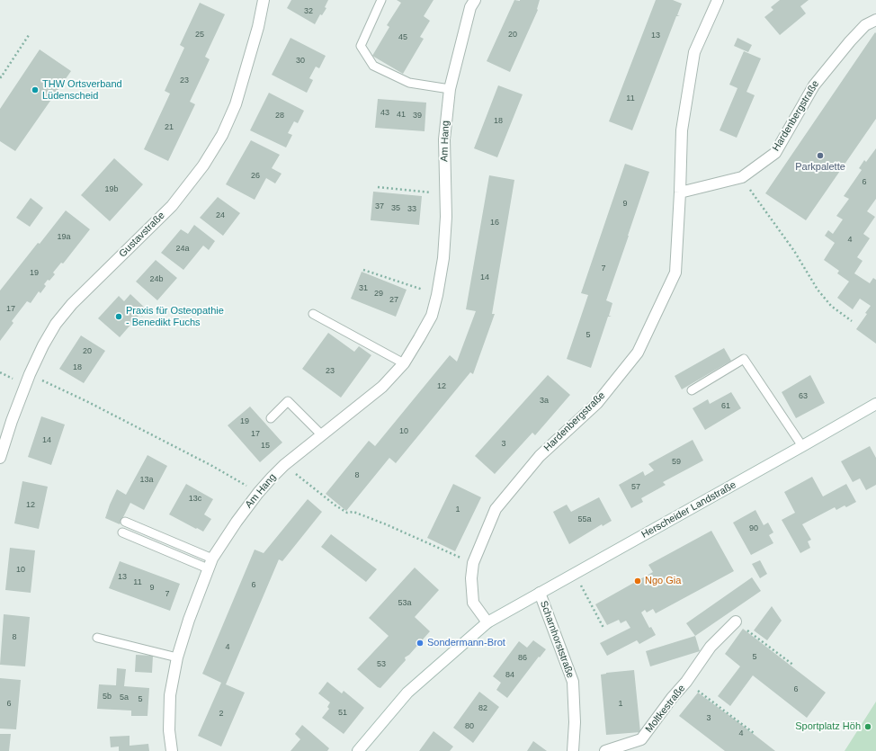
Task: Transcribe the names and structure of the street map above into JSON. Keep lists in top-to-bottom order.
{
  "streets": {
    "street": [
      "Hardenbergstraße",
      "Am Hang",
      "Gustavstraße",
      "Herscheider Landstraße",
      "Scharnhorststraße",
      "Moltkestraße"
    ]
  },
  "crossings": [
    ["Hardenbergstraße", "Herscheider Landstraße"],
    ["Herscheider Landstraße", "Scharnhorststraße"]
  ],
  "places": [
    "THW Ortsverband Lüdenscheid",
    "Parkpalette",
    "Praxis für Osteopathie - Benedikt Fuchs",
    "Ngo Gia",
    "Sondermann-Brot",
    "Sportplatz Höh"
  ],
  "house_numbers": [
    "32",
    "25",
    "20",
    "13",
    "45",
    "30",
    "23",
    "11",
    "43",
    "41",
    "28",
    "39",
    "18",
    "21",
    "26",
    "6",
    "19b",
    "9",
    "37",
    "35",
    "33",
    "24",
    "16",
    "19a",
    "4",
    "24a",
    "7",
    "19",
    "14",
    "24b",
    "31",
    "29",
    "27",
    "17",
    "5",
    "20",
    "18",
    "23",
    "12",
    "63",
    "3a",
    "61",
    "19",
    "10",
    "17",
    "14",
    "3",
    "15",
    "59",
    "8",
    "13a",
    "57",
    "13c",
    "12",
    "1",
    "55a",
    "90",
    "10",
    "13",
    "11",
    "6",
    "9",
    "7",
    "53a",
    "8",
    "4",
    "5",
    "86",
    "53",
    "84",
    "6",
    "5b",
    "5a",
    "5",
    "6",
    "1",
    "82",
    "51",
    "2",
    "3",
    "80",
    "4"
  ]
}
